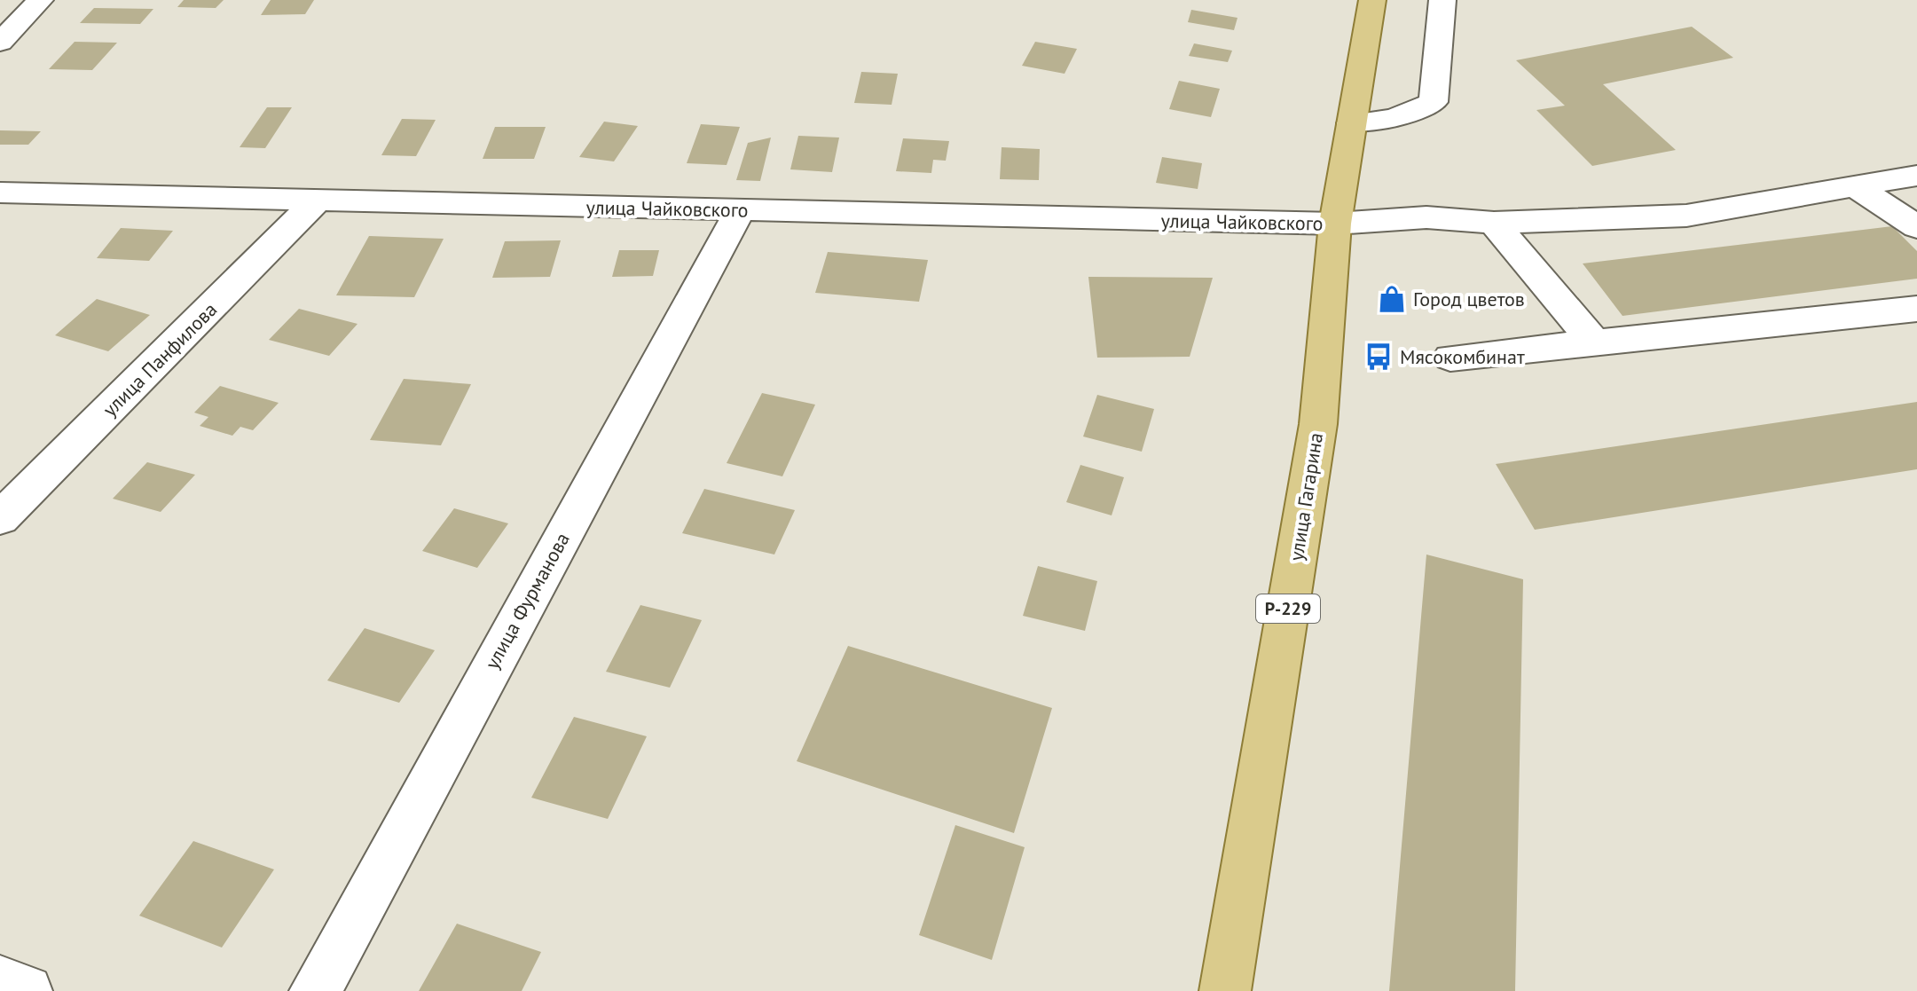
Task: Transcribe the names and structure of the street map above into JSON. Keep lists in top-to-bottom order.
{
  "streets": {
    "main road": ["улица Гагарина", "Р-229"],
    "street": ["улица Чайковского", "улица Панфилова", "улица Фурманова"]
  },
  "crossings": [
    ["улица Чайковского", "улица Панфилова"],
    ["улица Чайковского", "улица Гагарина"],
    ["улица Чайковского", "улица Фурманова"]
  ],
  "places": {
    "shop": ["Город цветов"],
    "bus stop": ["Мясокомбинат"]
  }
}
